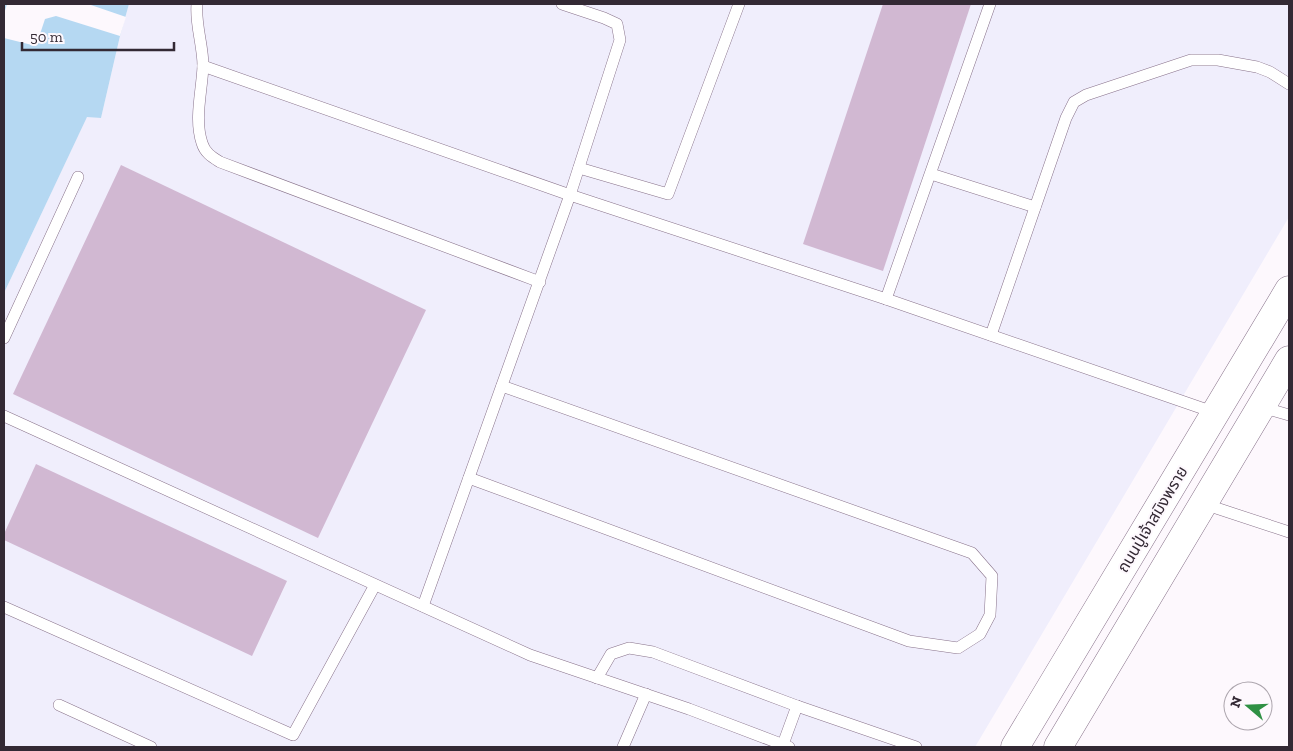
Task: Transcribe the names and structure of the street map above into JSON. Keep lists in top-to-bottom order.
{
  "streets": {
    "main road": ["ถนนปู่เจ้าสมิงพราย"]
  },
  "scale_bar": "50 m",
  "north": "left"
}
